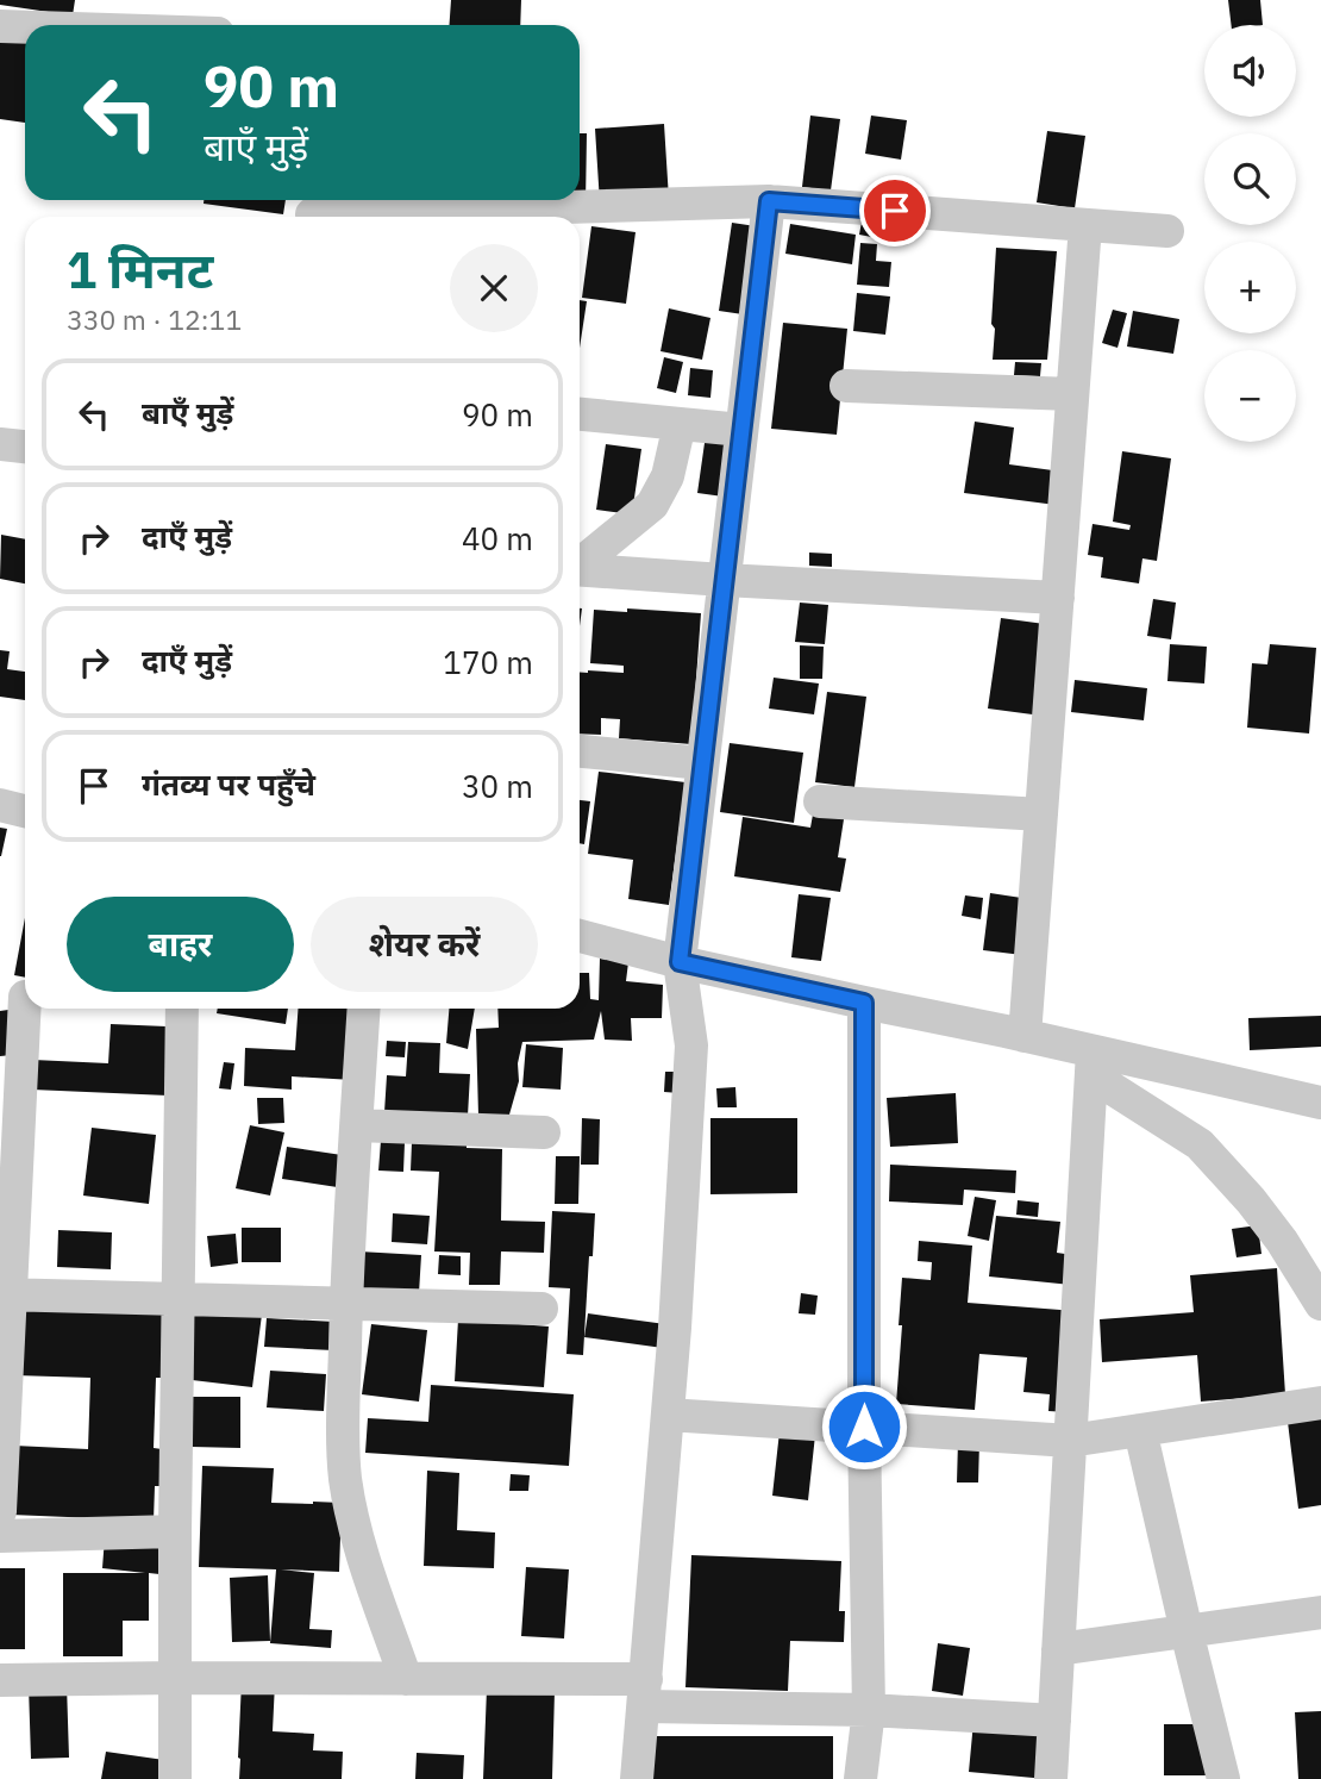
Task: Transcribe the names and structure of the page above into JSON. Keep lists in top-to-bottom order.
{
  "page": {
    "map_buttons": ["+", "−"],
    "turn": ["90 m", "बाएँ मुड़ें"],
    "heading": ["1 मिनट", "330 m · 12:11"],
    "list": [
      {
        "name": "बाएँ मुड़ें",
        "value": "90 m"
      },
      {
        "name": "दाएँ मुड़ें",
        "value": "40 m"
      },
      {
        "name": "दाएँ मुड़ें",
        "value": "170 m"
      },
      {
        "name": "गंतव्य पर पहुँचे",
        "value": "30 m"
      }
    ],
    "buttons": ["बाहर", "शेयर करें"]
  }
}
